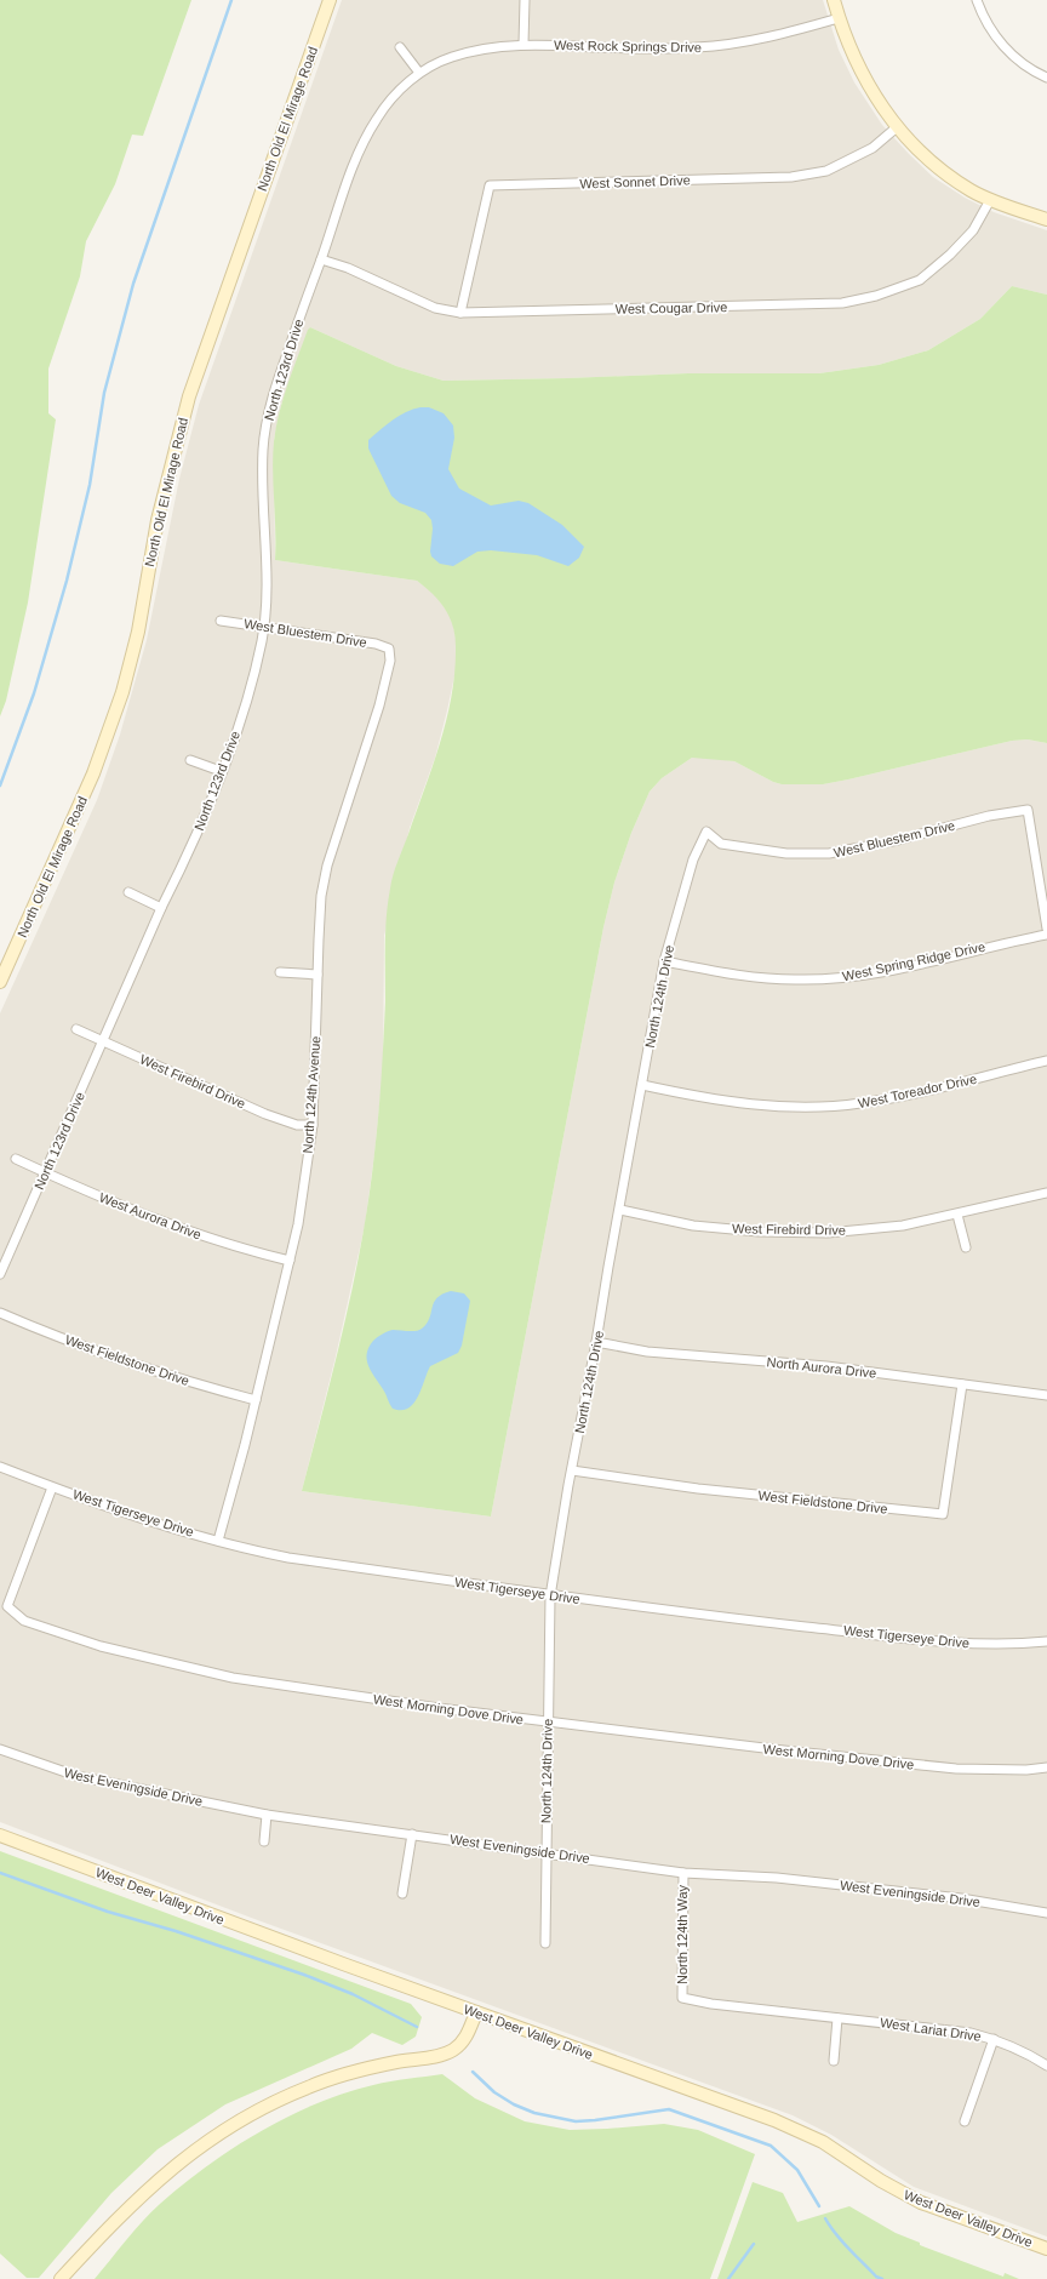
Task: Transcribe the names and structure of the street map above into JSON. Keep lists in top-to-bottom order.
{
  "streets": {
    "street": [
      "West Rock Springs Drive",
      "North Old El Mirage Road",
      "West Sonnet Drive",
      "West Cougar Drive",
      "North 123rd Drive",
      "West Bluestem Drive",
      "West Spring Ridge Drive",
      "North 124th Drive",
      "West Firebird Drive",
      "West Toreador Drive",
      "North 124th Avenue",
      "West Aurora Drive",
      "West Fieldstone Drive",
      "North Aurora Drive",
      "West Tigerseye Drive",
      "West Morning Dove Drive",
      "West Eveningside Drive",
      "West Deer Valley Drive",
      "North 124th Way",
      "West Lariat Drive"
    ]
  },
  "crossings": [
    ["West Rock Springs Drive", "West Cougar Drive"],
    ["West Rock Springs Drive", "North 123rd Drive"],
    ["West Sonnet Drive", "West Cougar Drive"],
    ["West Cougar Drive", "North 123rd Drive"],
    ["North 123rd Drive", "West Bluestem Drive"],
    ["North 123rd Drive", "West Firebird Drive"],
    ["North 123rd Drive", "West Aurora Drive"],
    ["West Bluestem Drive", "North 124th Drive"],
    ["West Bluestem Drive", "North 124th Avenue"],
    ["West Spring Ridge Drive", "North 124th Drive"],
    ["North 124th Drive", "West Firebird Drive"],
    ["North 124th Drive", "West Toreador Drive"],
    ["North 124th Drive", "West Fieldstone Drive"],
    ["North 124th Drive", "North Aurora Drive"],
    ["North 124th Drive", "West Tigerseye Drive"],
    ["North 124th Drive", "West Morning Dove Drive"],
    ["North 124th Drive", "West Eveningside Drive"],
    ["West Firebird Drive", "North 124th Avenue"],
    ["North 124th Avenue", "West Aurora Drive"],
    ["North 124th Avenue", "West Fieldstone Drive"],
    ["North 124th Avenue", "West Tigerseye Drive"],
    ["West Fieldstone Drive", "North Aurora Drive"],
    ["West Tigerseye Drive", "West Morning Dove Drive"],
    ["West Eveningside Drive", "North 124th Way"],
    ["North 124th Way", "West Lariat Drive"]
  ]
}
